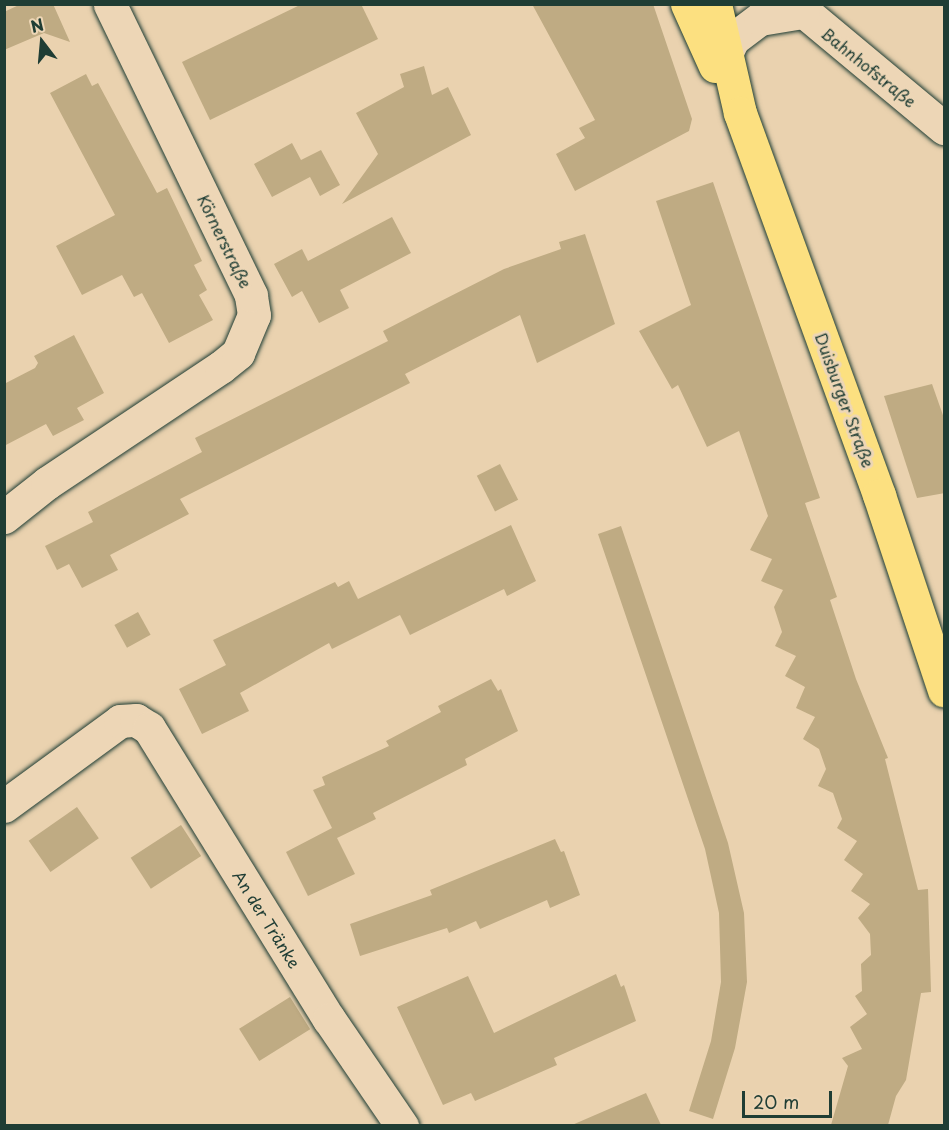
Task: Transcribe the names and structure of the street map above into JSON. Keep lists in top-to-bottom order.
{
  "streets": {
    "main road": ["Duisburger Straße"],
    "street": ["Bahnhofstraße", "Körnerstraße", "An der Tränke"]
  },
  "scale_bar": "20 m",
  "north": "top"
}
